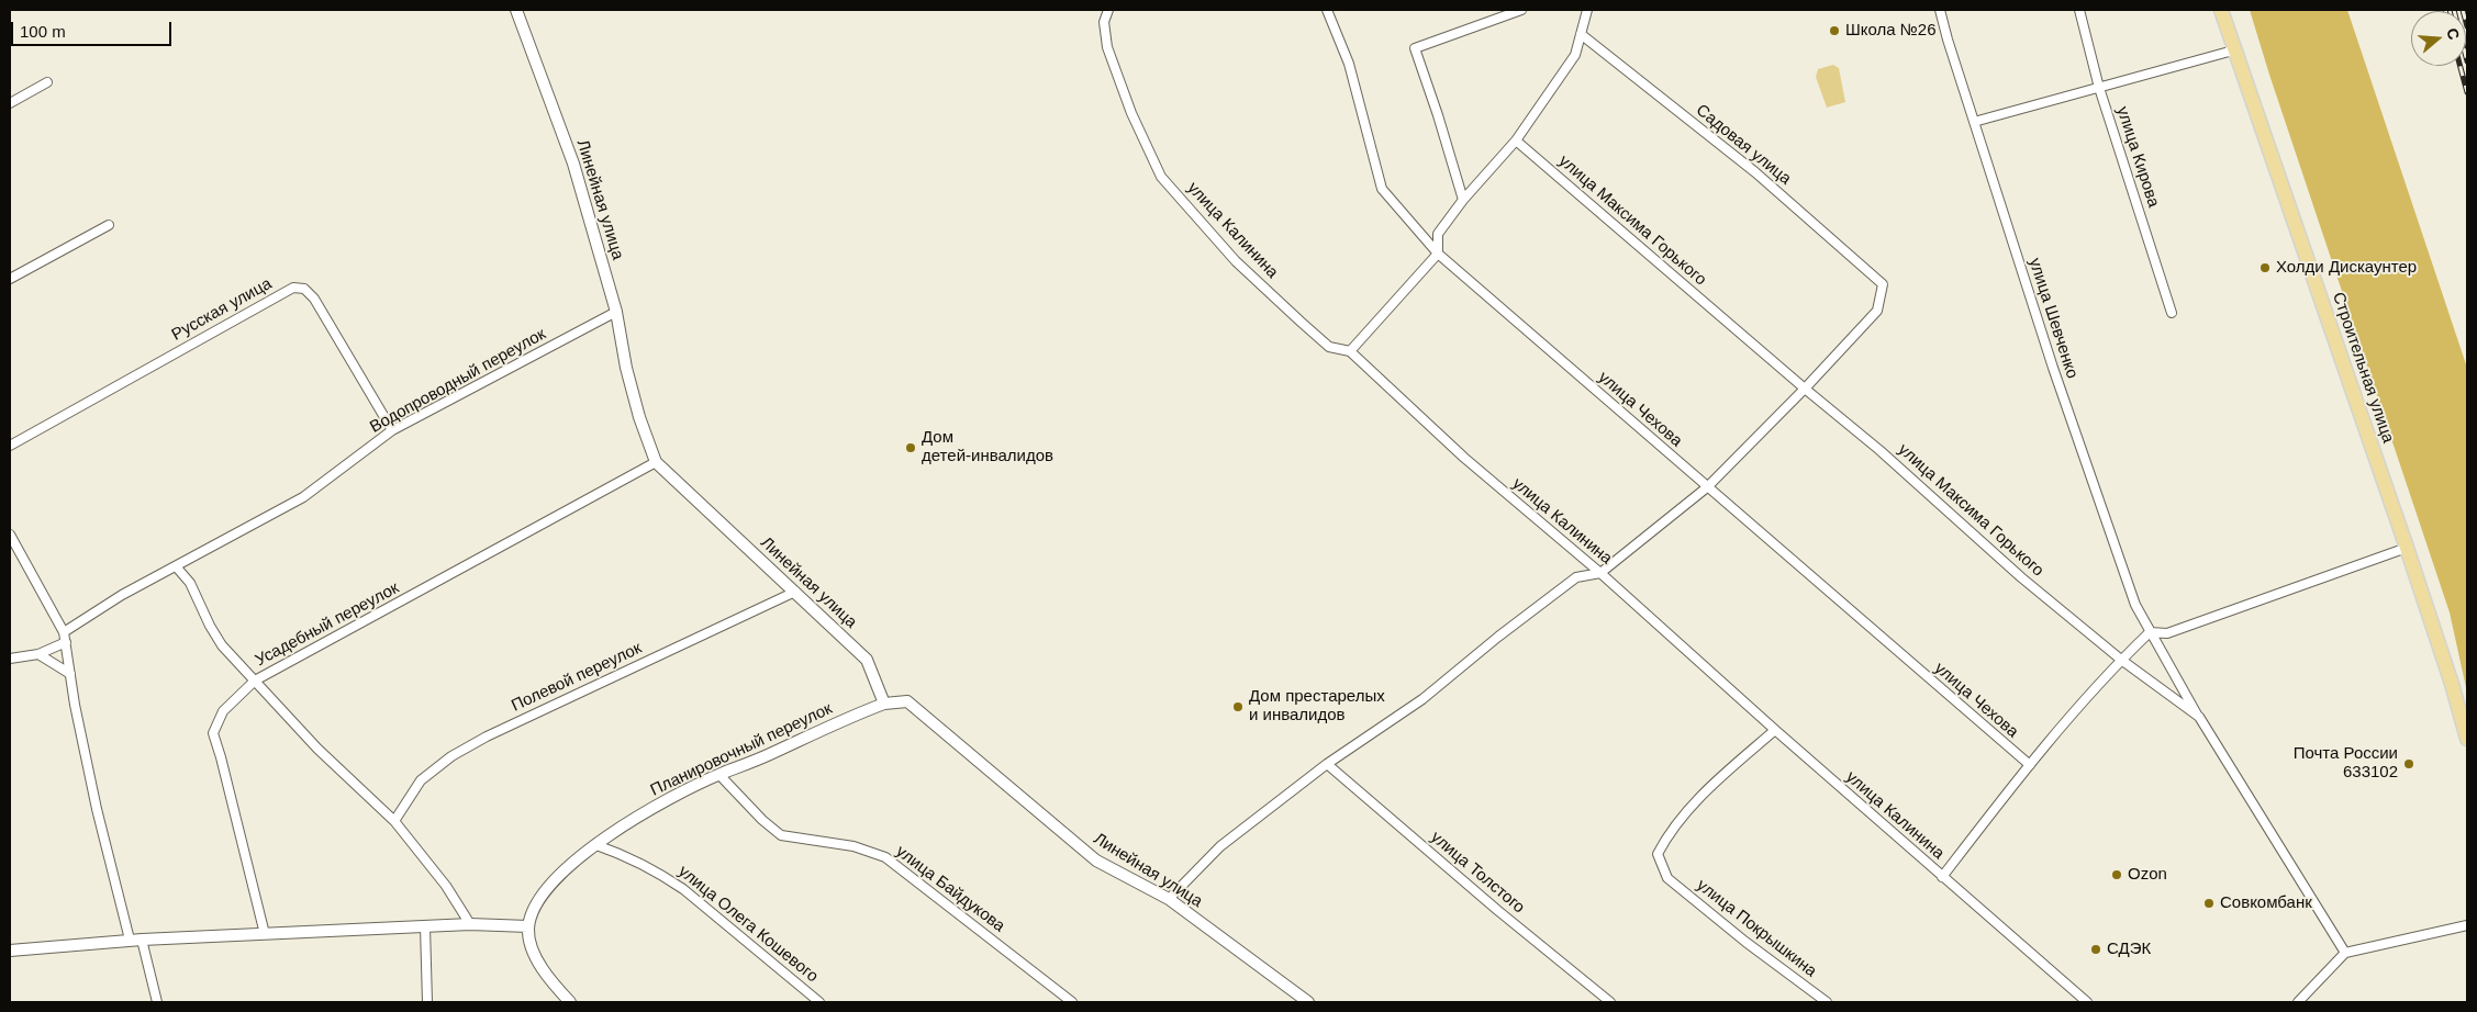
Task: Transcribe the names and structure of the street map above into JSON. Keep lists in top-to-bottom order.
{
  "streets": {
    "main road": ["Строительная улица"],
    "street": [
      "Садовая улица",
      "улица Кирова",
      "Линейная улица",
      "улица Максима Горького",
      "улица Калинина",
      "Русская улица",
      "улица Шевченко",
      "Водопроводный переулок",
      "улица Чехова",
      "Усадебный переулок",
      "Полевой переулок",
      "Планировочный переулок",
      "улица Толстого",
      "улица Байдукова",
      "улица Олега Кошевого",
      "улица Покрышкина"
    ]
  },
  "crossings": [
    ["Садовая улица", "улица Максима Горького"],
    ["Линейная улица", "Водопроводный переулок"],
    ["Линейная улица", "Усадебный переулок"],
    ["Линейная улица", "Полевой переулок"],
    ["Линейная улица", "Планировочный переулок"],
    ["улица Максима Горького", "улица Шевченко"],
    ["улица Калинина", "улица Покрышкина"],
    ["Русская улица", "Водопроводный переулок"],
    ["Планировочный переулок", "улица Байдукова"],
    ["Планировочный переулок", "улица Олега Кошевого"]
  ],
  "places": [
    "Школа №26",
    "Холди Дискаунтер",
    "Дом детей-инвалидов",
    "Дом престарелых и инвалидов",
    "Почта России 633102",
    "Ozon",
    "Совкомбанк",
    "СДЭК"
  ],
  "scale_bar": "100 m",
  "north": "right"
}
